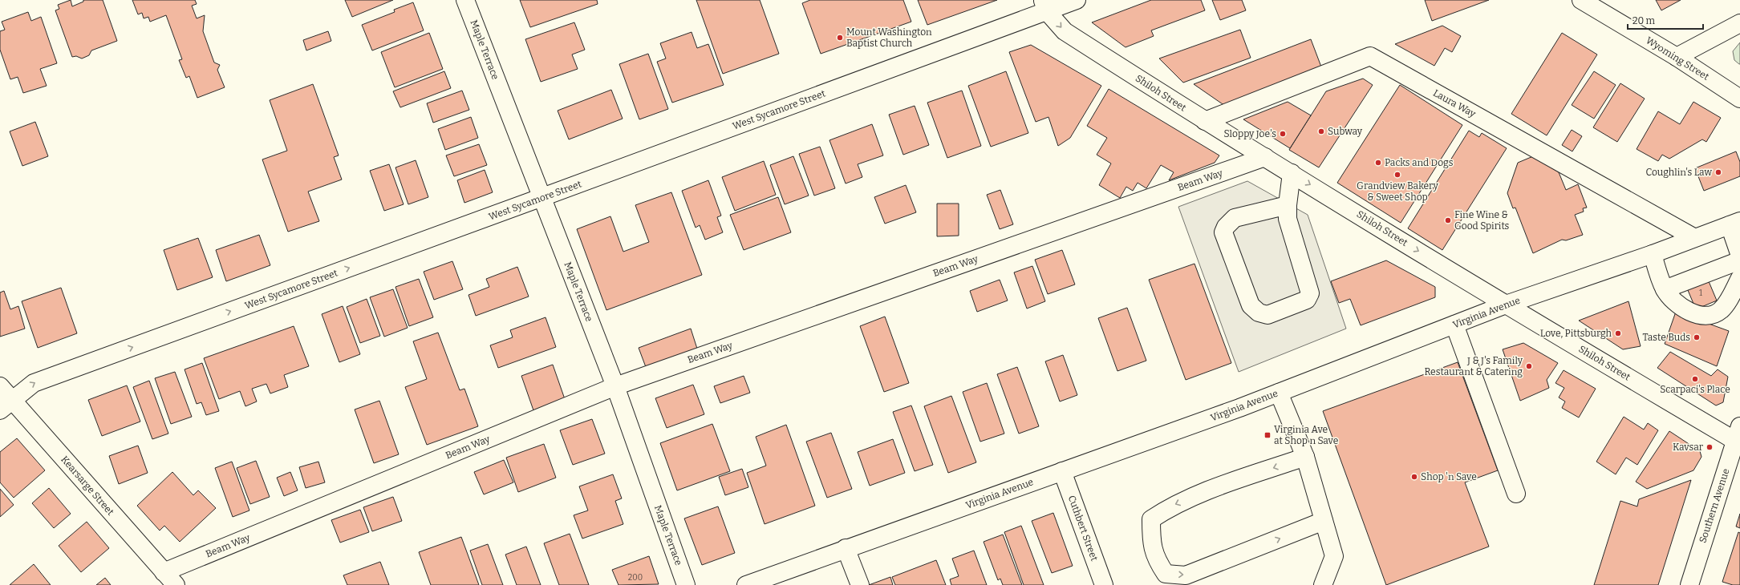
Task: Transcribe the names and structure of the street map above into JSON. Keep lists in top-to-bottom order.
{
  "streets": {
    "street": [
      "Maple Terrace",
      "Wyoming Street",
      "Shiloh Street",
      "Laura Way",
      "West Sycamore Street",
      "Beam Way",
      "Virginia Avenue",
      "Kearsarge Street",
      "Southern Avenue",
      "Cuthbert Street"
    ]
  },
  "crossings": [
    ["Maple Terrace", "West Sycamore Street"],
    ["Maple Terrace", "Beam Way"],
    ["Shiloh Street", "Laura Way"],
    ["Shiloh Street", "West Sycamore Street"],
    ["Shiloh Street", "Beam Way"],
    ["Shiloh Street", "Virginia Avenue"],
    ["Shiloh Street", "Southern Avenue"],
    ["Laura Way", "Virginia Avenue"],
    ["West Sycamore Street", "Kearsarge Street"],
    ["Beam Way", "Kearsarge Street"],
    ["Virginia Avenue", "Cuthbert Street"]
  ],
  "one_way": ["Shiloh Street", "West Sycamore Street"],
  "places": {
    "other": [
      "Mount Washington Baptist Church",
      "Subway",
      "Sloppy Joe's",
      "Packs and Dogs",
      "Coughlin's Law",
      "Grandview Bakery & Sweet Shop",
      "Fine Wine & Good Spirits",
      "Love, Pittsburgh",
      "Taste Buds",
      "J & J's Family Restaurant & Catering",
      "Scarpaci's Place",
      "Kavsar",
      "Shop 'n Save"
    ],
    "transit": ["Virginia Ave at Shop n Save"]
  },
  "house_numbers": ["1", "200"],
  "scale_bar": "20 m"
}
